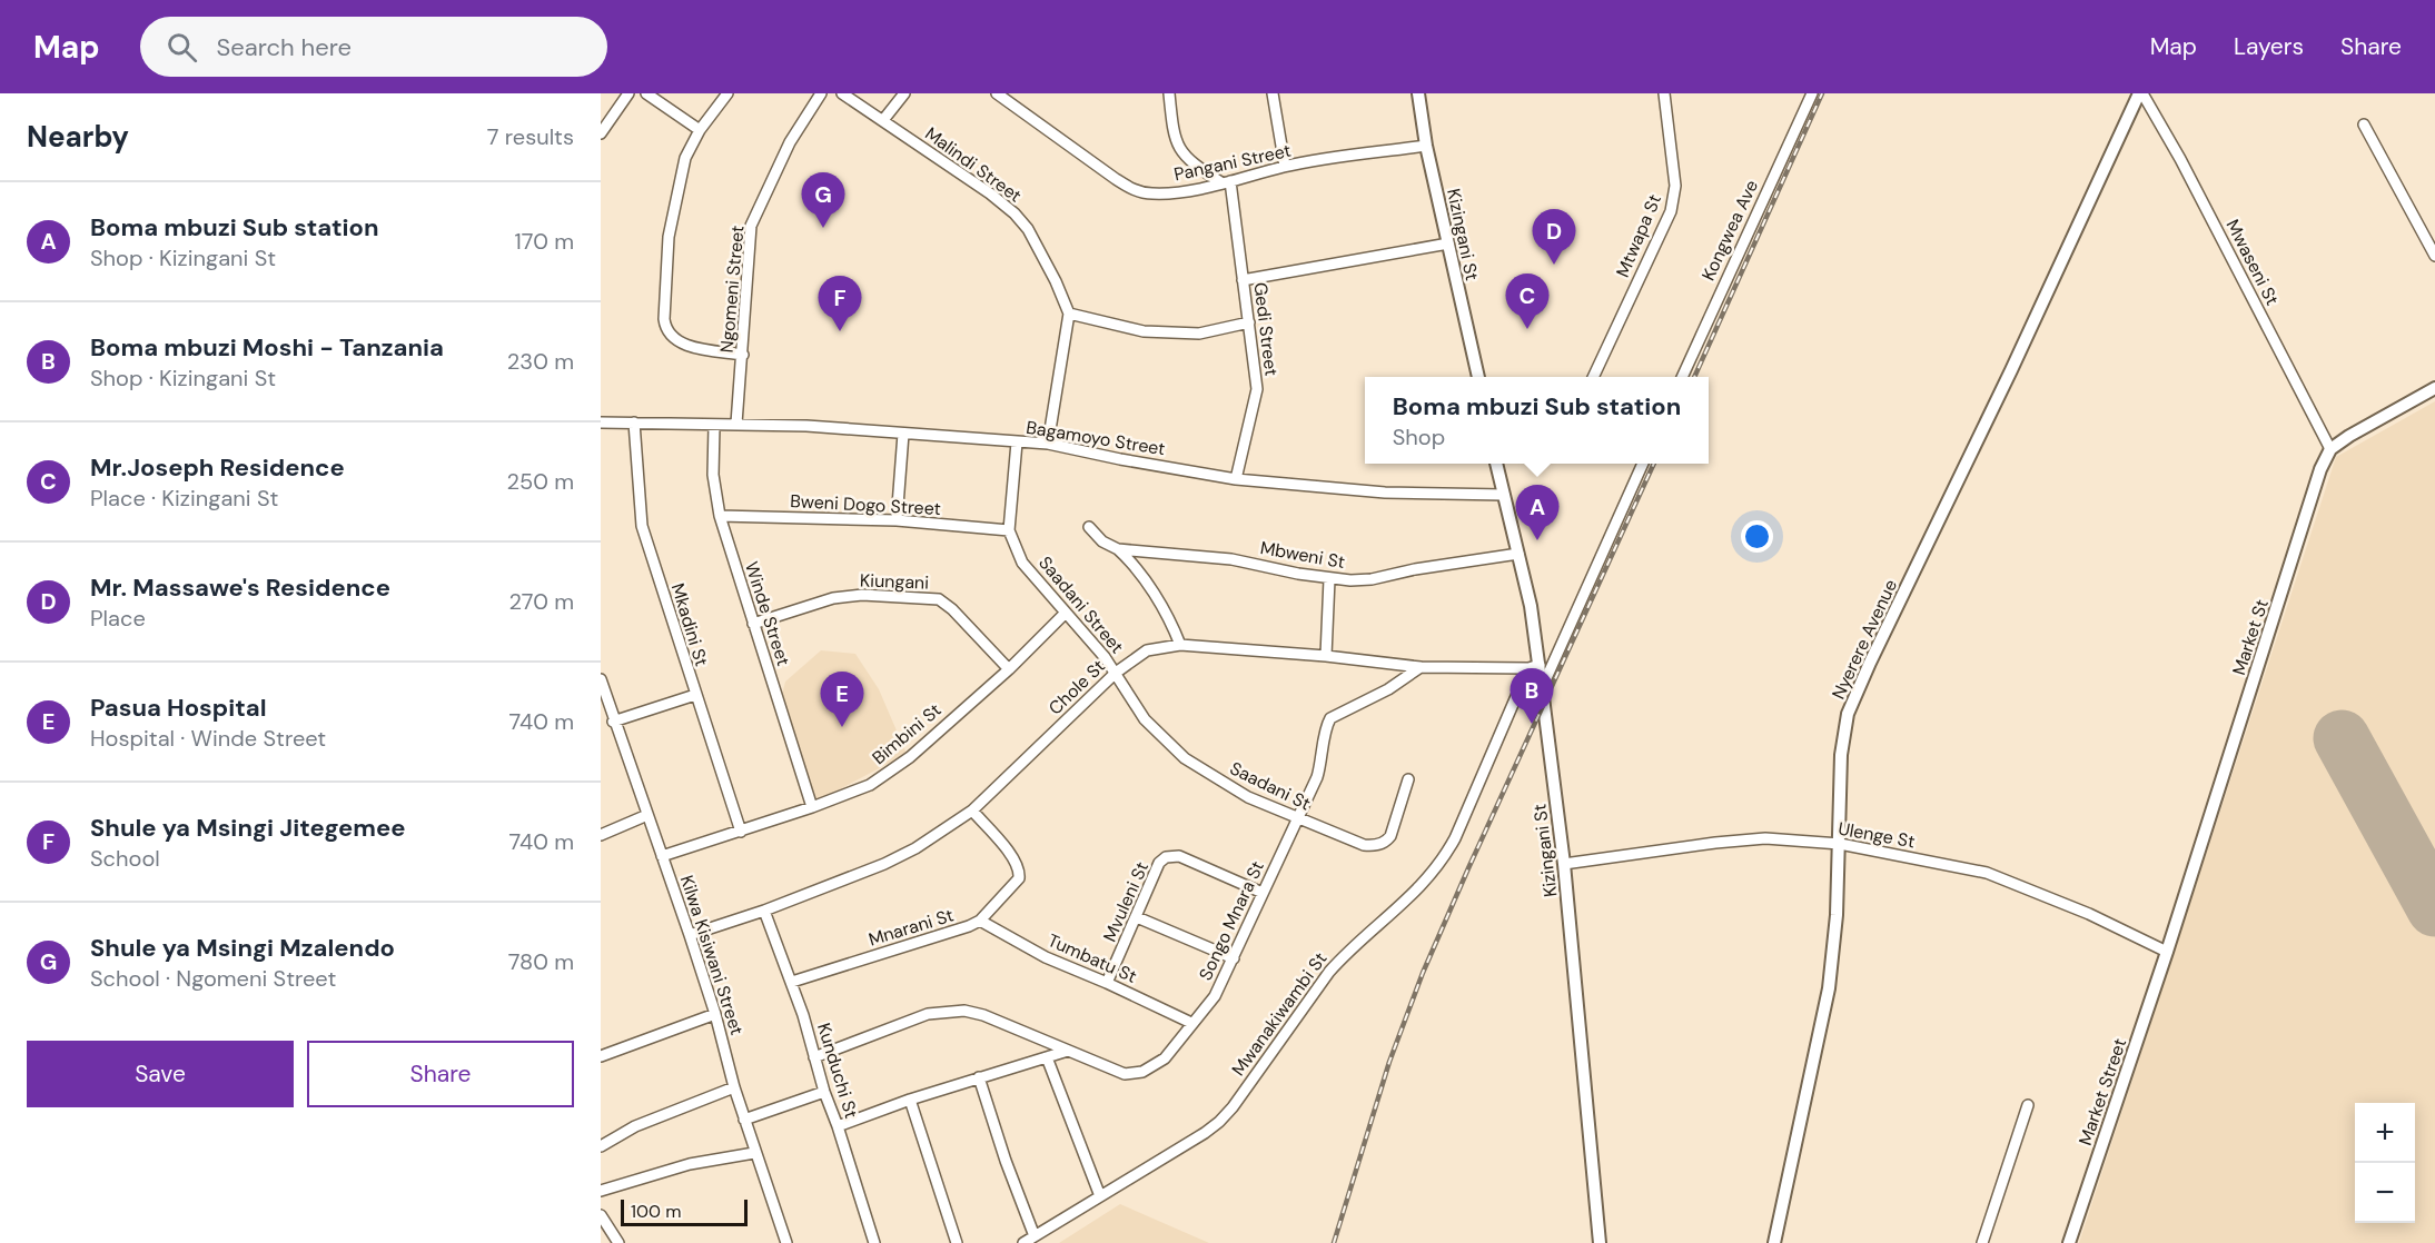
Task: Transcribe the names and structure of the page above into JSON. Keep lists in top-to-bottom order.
{
  "streets": {
    "street": [
      "Pangani Street",
      "Malindi Street",
      "Kongwea Ave",
      "Kizingani St",
      "Mtwapa St",
      "Mwaseni St",
      "Ngomeni Street",
      "Gedi Street",
      "Bagamoyo Street",
      "Bweni Dogo Street",
      "Mbweni St",
      "Kiungani",
      "Saadani Street",
      "Winde Street",
      "Mkadini St",
      "Market St",
      "Nyerere Avenue",
      "Chole St",
      "Bimbini St",
      "Saadani St",
      "Ulenge St",
      "Mvuleni St",
      "Songo Mnara St",
      "Mnarani St",
      "Kilwa Kisiwani Street",
      "Tumbatu St",
      "Mwanakiwambi St",
      "Kunduchi St",
      "Market Street"
    ]
  },
  "crossings": [
    ["Pangani Street", "Kizingani St"],
    ["Pangani Street", "Gedi Street"],
    ["Kizingani St", "Bagamoyo Street"],
    ["Kizingani St", "Mbweni St"],
    ["Kizingani St", "Chole St"],
    ["Kizingani St", "Ulenge St"],
    ["Kizingani St", "Mwanakiwambi St"],
    ["Mwaseni St", "Market St"],
    ["Mwaseni St", "Nyerere Avenue"],
    ["Ngomeni Street", "Bagamoyo Street"],
    ["Gedi Street", "Bagamoyo Street"],
    ["Bagamoyo Street", "Saadani Street"],
    ["Bagamoyo Street", "Winde Street"],
    ["Bagamoyo Street", "Mkadini St"],
    ["Bweni Dogo Street", "Saadani Street"],
    ["Bweni Dogo Street", "Winde Street"],
    ["Kiungani", "Winde Street"],
    ["Kiungani", "Bimbini St"],
    ["Saadani Street", "Chole St"],
    ["Saadani Street", "Bimbini St"],
    ["Saadani Street", "Saadani St"],
    ["Winde Street", "Bimbini St"],
    ["Mkadini St", "Bimbini St"],
    ["Market St", "Ulenge St"],
    ["Market St", "Market Street"],
    ["Nyerere Avenue", "Ulenge St"],
    ["Chole St", "Saadani St"],
    ["Chole St", "Songo Mnara St"],
    ["Chole St", "Mnarani St"],
    ["Chole St", "Kilwa Kisiwani Street"],
    ["Chole St", "Mwanakiwambi St"],
    ["Chole St", "Kunduchi St"],
    ["Bimbini St", "Kilwa Kisiwani Street"],
    ["Saadani St", "Songo Mnara St"],
    ["Ulenge St", "Market Street"],
    ["Mvuleni St", "Songo Mnara St"],
    ["Mvuleni St", "Tumbatu St"],
    ["Songo Mnara St", "Tumbatu St"],
    ["Songo Mnara St", "Kunduchi St"],
    ["Mnarani St", "Tumbatu St"],
    ["Mnarani St", "Kunduchi St"]
  ],
  "scale_bar": "100 m",
  "page": {
    "header": "Map",
    "search": "Search here",
    "nav": ["Map", "Layers", "Share"],
    "heading": ["Nearby", "7 results"],
    "pins": [
      "G",
      "D",
      "C",
      "F",
      "A",
      "B",
      "E"
    ],
    "list": [
      {
        "mark": "A",
        "name": "Boma mbuzi Sub station",
        "note": "Shop · Kizingani St",
        "value": "170 m"
      },
      {
        "mark": "B",
        "name": "Boma mbuzi Moshi - Tanzania",
        "note": "Shop · Kizingani St",
        "value": "230 m"
      },
      {
        "mark": "C",
        "name": "Mr.Joseph Residence",
        "note": "Place · Kizingani St",
        "value": "250 m"
      },
      {
        "mark": "D",
        "name": "Mr. Massawe's Residence",
        "note": "Place",
        "value": "270 m"
      },
      {
        "mark": "E",
        "name": "Pasua Hospital",
        "note": "Hospital · Winde Street",
        "value": "740 m"
      },
      {
        "mark": "F",
        "name": "Shule ya Msingi Jitegemee",
        "note": "School",
        "value": "740 m"
      },
      {
        "mark": "G",
        "name": "Shule ya Msingi Mzalendo",
        "note": "School · Ngomeni Street",
        "value": "780 m"
      }
    ],
    "popup": ["Boma mbuzi Sub station", "Shop"],
    "buttons": ["Save", "Share"],
    "map_buttons": ["+", "−"],
    "scale": "100 m"
  }
}
